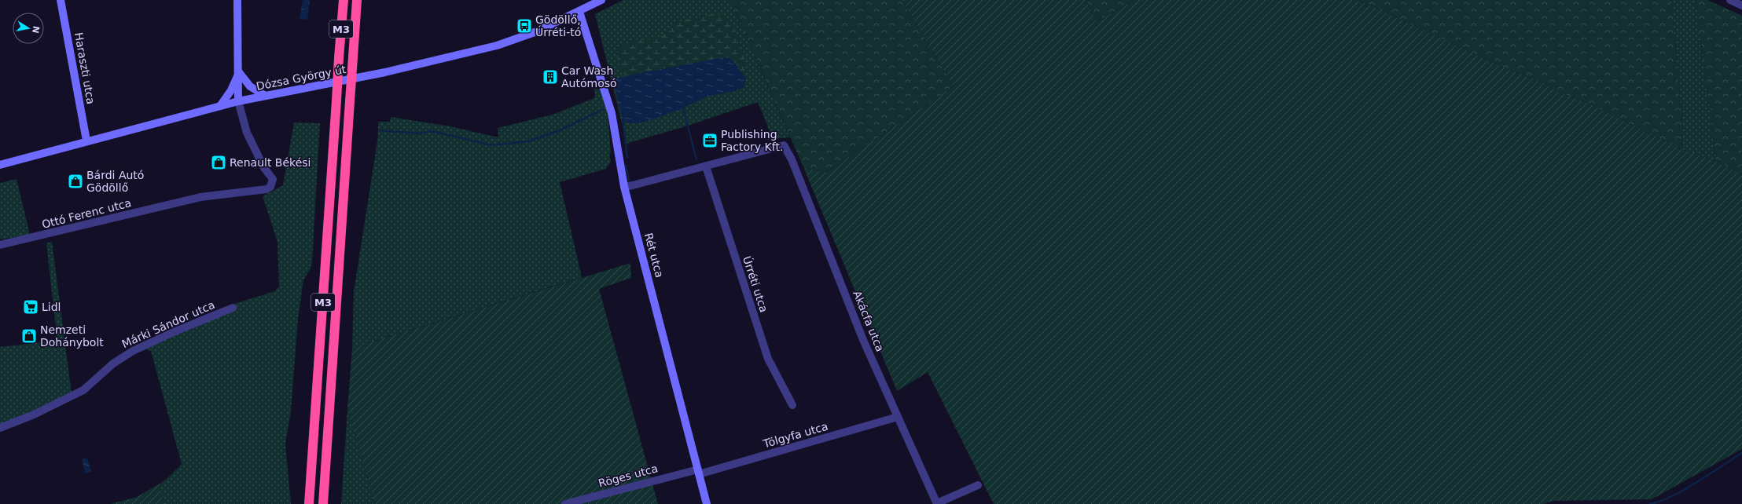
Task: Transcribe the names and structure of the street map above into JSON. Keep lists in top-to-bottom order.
{
  "streets": {
    "highway": ["M3"],
    "street": [
      "Haraszti utca",
      "Dózsa György út",
      "Ottó Ferenc utca",
      "Rét utca",
      "Úrréti utca",
      "Akácfa utca",
      "Márki Sándor utca",
      "Tölgyfa utca",
      "Röges utca"
    ]
  },
  "crossings": [
    ["Haraszti utca", "Dózsa György út"],
    ["Dózsa György út", "Ottó Ferenc utca"],
    ["Dózsa György út", "Rét utca"],
    ["Rét utca", "Tölgyfa utca"],
    ["Rét utca", "Röges utca"],
    ["Úrréti utca", "Akácfa utca"],
    ["Akácfa utca", "Tölgyfa utca"],
    ["Tölgyfa utca", "Röges utca"]
  ],
  "places": {
    "bus stop": ["Gödöllő, Úrréti-tó"],
    "building": ["Car Wash Autómosó"],
    "office": ["Publishing Factory Kft."],
    "shop": ["Renault Békési", "Bárdi Autó Gödöllő", "Nemzeti Dohánybolt"],
    "supermarket": ["Lidl"]
  },
  "north": "right"
}
